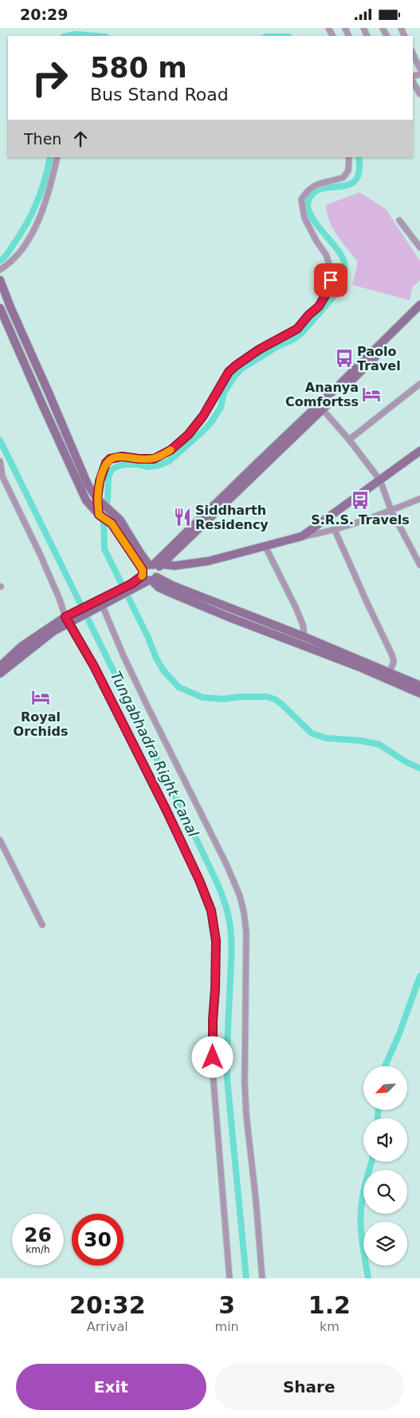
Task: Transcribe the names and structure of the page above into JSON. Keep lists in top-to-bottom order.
{
  "water": ["Tungabhadra Right Canal"],
  "places": {
    "bus stop": ["Paolo Travel", "S.R.S. Travels"],
    "hotel": ["Ananya Comfortss", "Royal Orchids"],
    "restaurant": ["Siddharth Residency"]
  },
  "north": "bottom left",
  "page": {
    "status": "20:29",
    "turn": ["580 m", "Bus Stand Road"],
    "then": "Then",
    "speed": "26 km/h",
    "limit": "30",
    "eta": [
      "20:32",
      "Arrival",
      "3",
      "min",
      "1.2",
      "km"
    ],
    "buttons": ["Exit", "Share"]
  }
}
